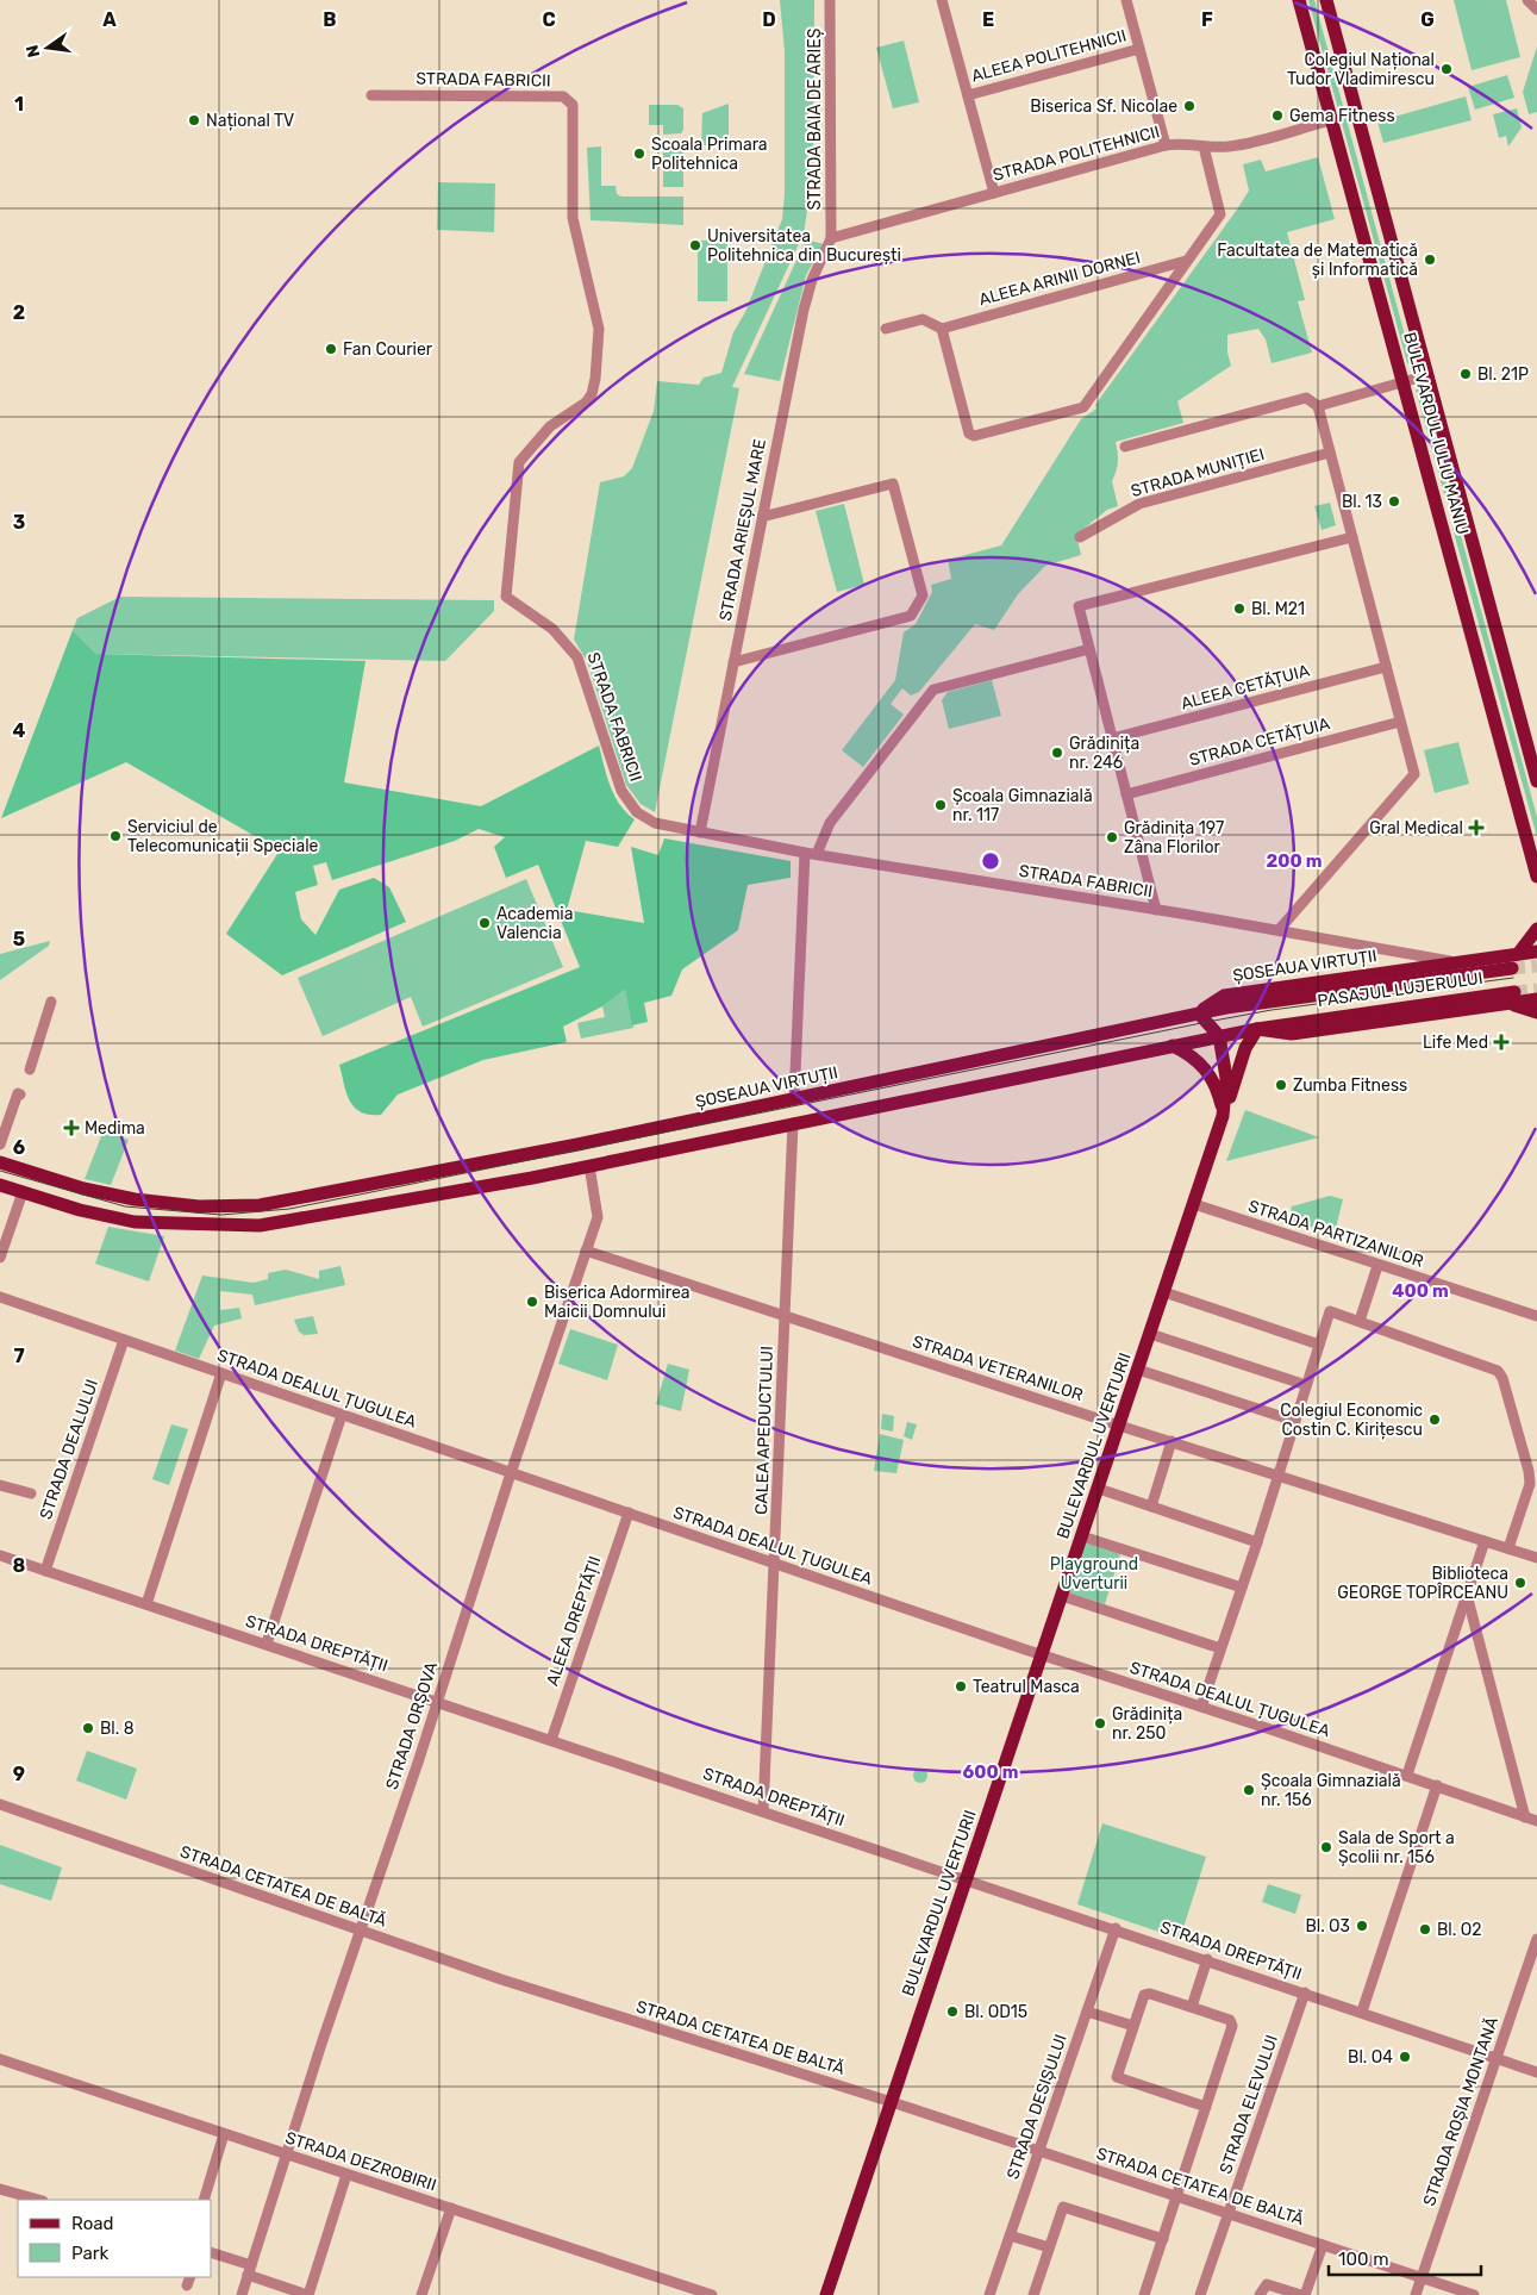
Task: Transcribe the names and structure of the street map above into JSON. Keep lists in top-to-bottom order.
{
  "streets": {
    "main road": [
      "BULEVARDUL IULIU MANIU",
      "ȘOSEAUA VIRTUȚII",
      "PASAJUL LUJERULUI",
      "BULEVARDUL UVERTURII"
    ],
    "street": [
      "ALEEA POLITEHNICII",
      "STRADA FABRICII",
      "STRADA BAIA DE ARIEȘ",
      "STRADA POLITEHNICII",
      "ALEEA ARINII DORNEI",
      "STRADA MUNIȚIEI",
      "STRADA ARIEȘUL MARE",
      "ALEEA CETĂȚUIA",
      "STRADA CETĂȚUIA",
      "STRADA PARTIZANILOR",
      "STRADA VETERANILOR",
      "STRADA DEALUL ȚUGULEA",
      "CALEA APEDUCTULUI",
      "STRADA DEALULUI",
      "ALEEA DREPTĂȚII",
      "STRADA DREPTĂȚII",
      "STRADA ORȘOVA",
      "STRADA CETATEA DE BALTĂ",
      "STRADA ELEVULUI",
      "STRADA DESIȘULUI",
      "STRADA ROȘIA MONTANĂ",
      "STRADA DEZROBIRII"
    ]
  },
  "crossings": [
    ["ALEEA POLITEHNICII", "STRADA POLITEHNICII"],
    ["STRADA FABRICII", "STRADA ARIEȘUL MARE"],
    ["STRADA FABRICII", "ȘOSEAUA VIRTUȚII"],
    ["STRADA BAIA DE ARIEȘ", "STRADA POLITEHNICII"],
    ["STRADA BAIA DE ARIEȘ", "STRADA ARIEȘUL MARE"],
    ["STRADA POLITEHNICII", "BULEVARDUL IULIU MANIU"],
    ["STRADA POLITEHNICII", "STRADA ARIEȘUL MARE"],
    ["ȘOSEAUA VIRTUȚII", "PASAJUL LUJERULUI"],
    ["STRADA PARTIZANILOR", "BULEVARDUL UVERTURII"],
    ["STRADA VETERANILOR", "CALEA APEDUCTULUI"],
    ["STRADA VETERANILOR", "BULEVARDUL UVERTURII"],
    ["STRADA VETERANILOR", "STRADA ORȘOVA"],
    ["STRADA DEALUL ȚUGULEA", "CALEA APEDUCTULUI"],
    ["STRADA DEALUL ȚUGULEA", "BULEVARDUL UVERTURII"],
    ["STRADA DEALUL ȚUGULEA", "STRADA DEALULUI"],
    ["STRADA DEALUL ȚUGULEA", "ALEEA DREPTĂȚII"],
    ["STRADA DEALUL ȚUGULEA", "STRADA ORȘOVA"],
    ["CALEA APEDUCTULUI", "STRADA DREPTĂȚII"],
    ["BULEVARDUL UVERTURII", "STRADA DREPTĂȚII"],
    ["BULEVARDUL UVERTURII", "STRADA CETATEA DE BALTĂ"],
    ["STRADA DEALULUI", "STRADA DREPTĂȚII"],
    ["ALEEA DREPTĂȚII", "STRADA DREPTĂȚII"],
    ["STRADA DREPTĂȚII", "STRADA ORȘOVA"],
    ["STRADA DREPTĂȚII", "STRADA ELEVULUI"],
    ["STRADA DREPTĂȚII", "STRADA DESIȘULUI"],
    ["STRADA DREPTĂȚII", "STRADA ROȘIA MONTANĂ"],
    ["STRADA ORȘOVA", "STRADA CETATEA DE BALTĂ"],
    ["STRADA ORȘOVA", "STRADA DEZROBIRII"],
    ["STRADA CETATEA DE BALTĂ", "STRADA ELEVULUI"],
    ["STRADA CETATEA DE BALTĂ", "STRADA DESIȘULUI"],
    ["STRADA CETATEA DE BALTĂ", "STRADA ROȘIA MONTANĂ"]
  ],
  "parks": ["Playground Uverturii"],
  "places": {
    "other": [
      "Colegiul Național Tudor Vladimirescu",
      "Biserica Sf. Nicolae",
      "Gema Fitness",
      "Național TV",
      "Scoala Primara Politehnica",
      "Universitatea Politehnica din București",
      "Facultatea de Matematică și Informatică",
      "Fan Courier",
      "Bl. 21P",
      "Bl. 13",
      "Bl. M21",
      "Grădinița nr. 246",
      "Școala Gimnazială nr. 117",
      "Serviciul de Telecomunicații Speciale",
      "Grădinița 197 Zâna Florilor",
      "Academia Valencia",
      "Zumba Fitness",
      "Biserica Adormirea Maicii Domnului",
      "Colegiul Economic Costin C. Kirițescu",
      "Biblioteca GEORGE TOPÎRCEANU",
      "Teatrul Masca",
      "Grădinița nr. 250",
      "Bl. 8",
      "Școala Gimnazială nr. 156",
      "Sala de Sport a Școlii nr. 156",
      "Bl. O3",
      "Bl. O2",
      "Bl. OD15",
      "Bl. O4"
    ],
    "health": ["Gral Medical", "Life Med", "Medima"]
  },
  "legend": ["Road", "Park"],
  "scale_bar": "100 m",
  "north": "left",
  "grid": {
    "columns": [
      "A",
      "B",
      "C",
      "D",
      "E",
      "F",
      "G"
    ],
    "rows": [
      "1",
      "2",
      "3",
      "4",
      "5",
      "6",
      "7",
      "8",
      "9"
    ]
  },
  "rings": ["200 m", "400 m", "600 m"]
}
